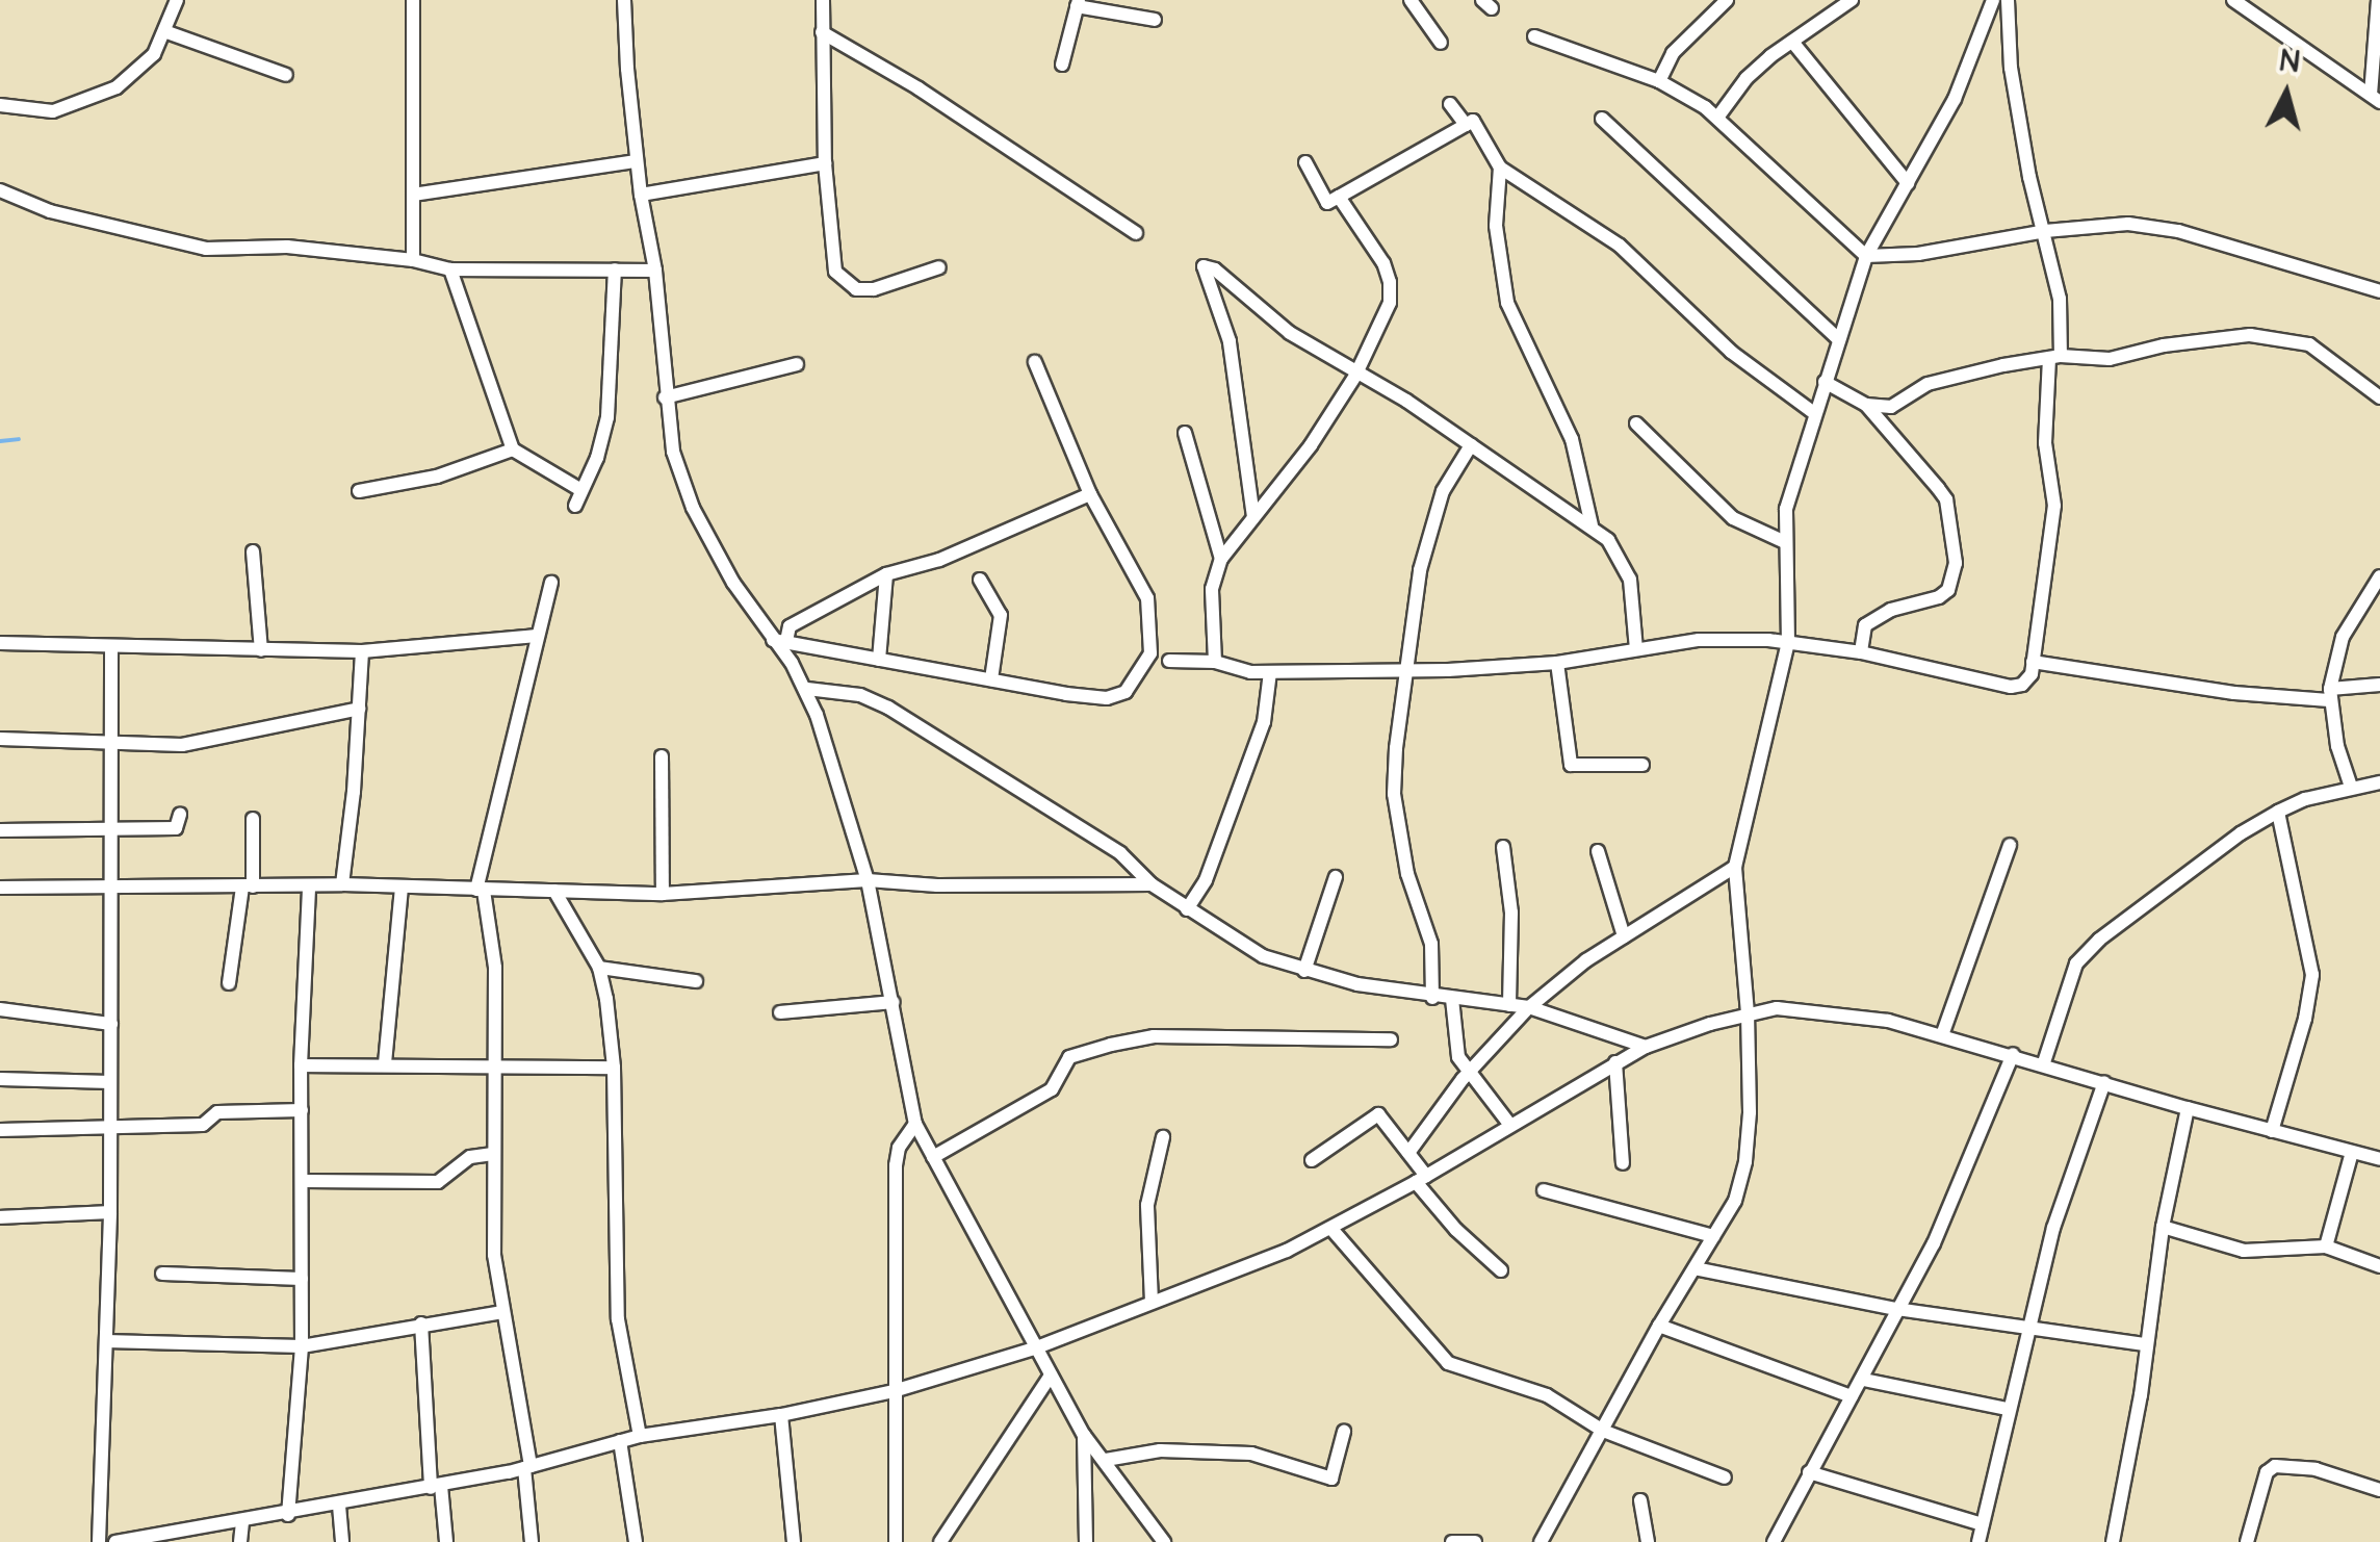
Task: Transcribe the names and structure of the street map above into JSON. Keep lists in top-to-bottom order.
{
  "north": "top"
}
